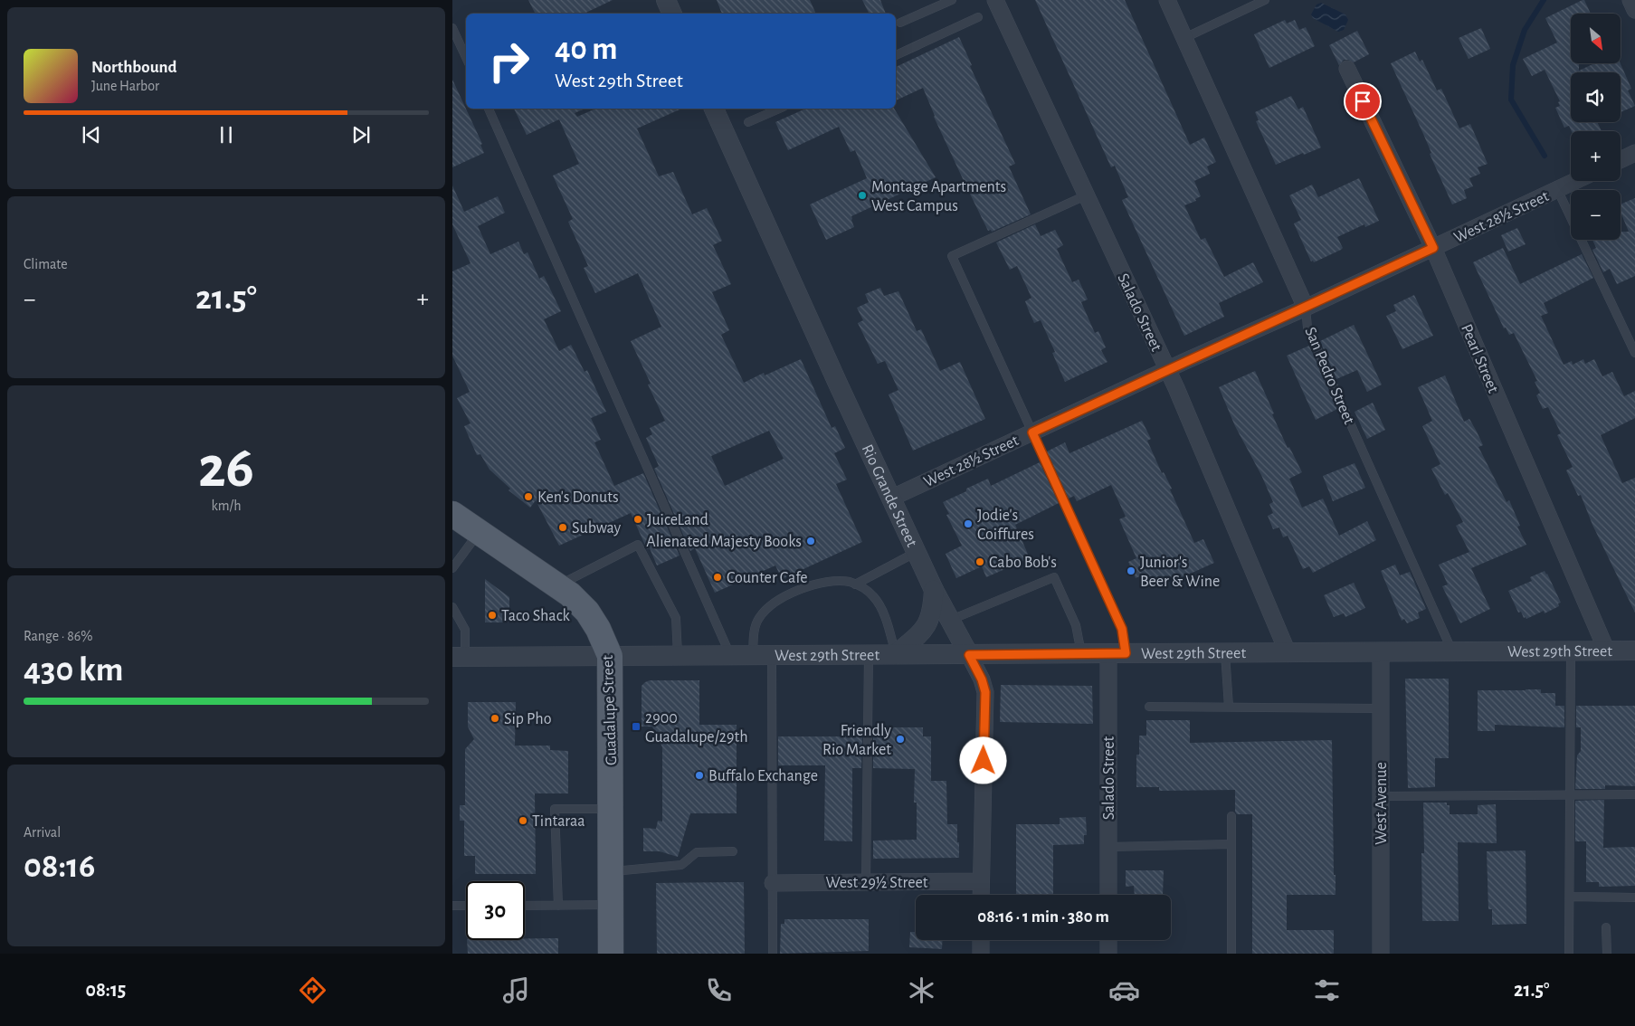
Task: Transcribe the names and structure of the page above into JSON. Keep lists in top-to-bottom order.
{
  "streets": {
    "main road": ["Guadalupe Street"],
    "street": [
      "West 28½ Street",
      "Salado Street",
      "Pearl Street",
      "San Pedro Street",
      "Rio Grande Street",
      "West 29th Street",
      "West Avenue",
      "West 29½ Street"
    ]
  },
  "crossings": [
    ["West 28½ Street", "Salado Street"],
    ["West 28½ Street", "Pearl Street"],
    ["West 28½ Street", "San Pedro Street"],
    ["West 28½ Street", "Rio Grande Street"],
    ["Salado Street", "West 29th Street"],
    ["Pearl Street", "West 29th Street"],
    ["San Pedro Street", "West 29th Street"],
    ["Rio Grande Street", "West 29th Street"],
    ["Rio Grande Street", "West 29½ Street"],
    ["West 29th Street", "Guadalupe Street"],
    ["West 29th Street", "West Avenue"]
  ],
  "places": {
    "other": [
      "Montage Apartments West Campus",
      "Ken's Donuts",
      "JuiceLand",
      "Jodie's Coiffures",
      "Subway",
      "Alienated Majesty Books",
      "Cabo Bob's",
      "Junior's Beer & Wine",
      "Counter Cafe",
      "Taco Shack",
      "Sip Pho",
      "Friendly Rio Market",
      "Buffalo Exchange",
      "Tintaraa"
    ],
    "transit": ["2900 Guadalupe/29th"]
  },
  "north": "bottom right",
  "page": {
    "map_buttons": ["+", "−"],
    "turn": ["40 m", "West 29th Street"],
    "song": ["Northbound", "June Harbor"],
    "tile": [
      "Climate",
      ["26", "km/h"],
      ["Range · 86%", "430 km"],
      ["Arrival", "08:16"]
    ],
    "heat": ["−", "21.5°", "+"],
    "limit": "30",
    "trip": "08:16 · 1 min · 380 m",
    "tabs": ["08:15", "21.5°"]
  }
}
